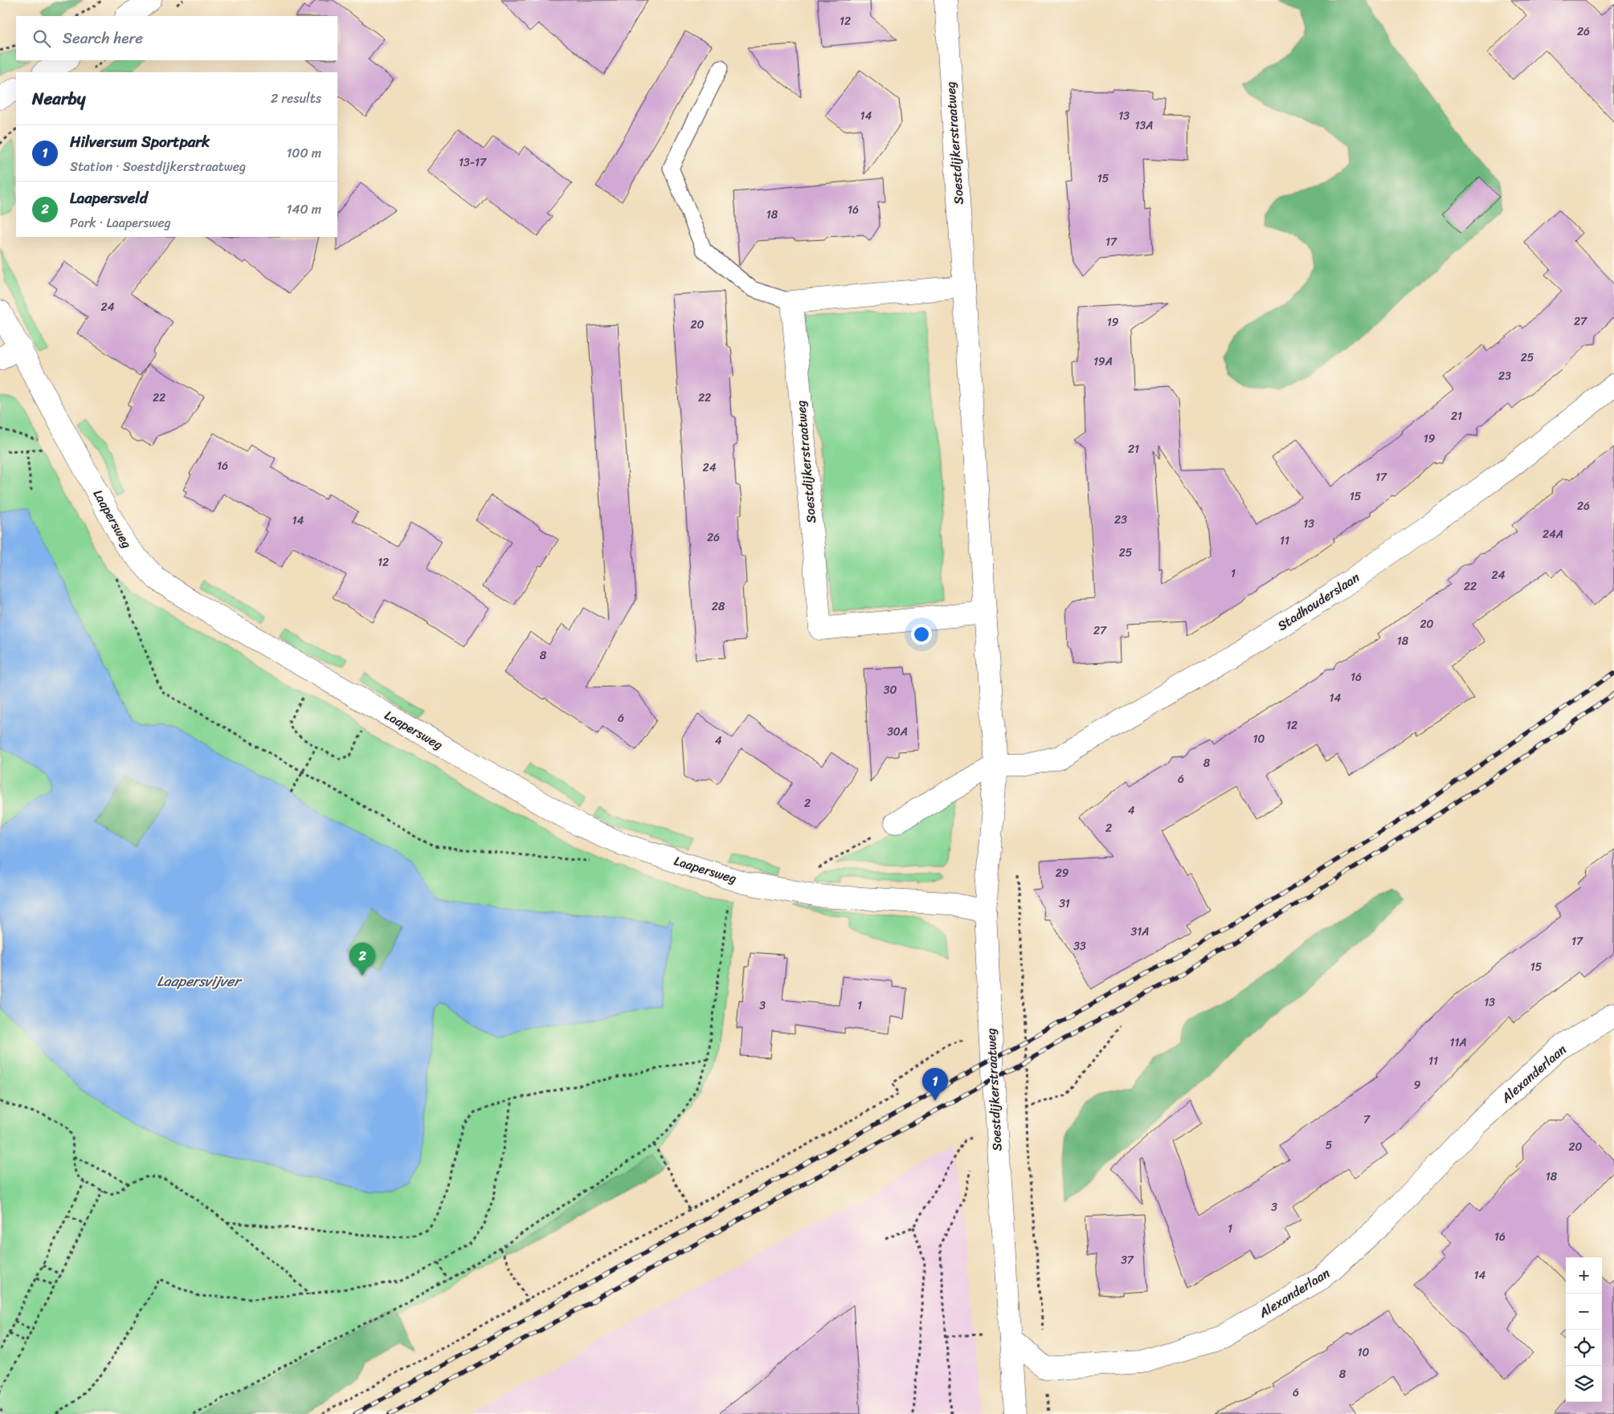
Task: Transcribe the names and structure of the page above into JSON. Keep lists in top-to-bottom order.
{
  "streets": {
    "street": [
      "Soestdijkerstraatweg",
      "Laapersweg",
      "Stadhouderslaan",
      "Alexanderlaan"
    ]
  },
  "crossings": [
    ["Soestdijkerstraatweg", "Laapersweg"],
    ["Soestdijkerstraatweg", "Stadhouderslaan"]
  ],
  "water": ["Laapersvijver"],
  "house_numbers": [
    "12",
    "26",
    "14",
    "13",
    "13A",
    "13-17",
    "15",
    "16",
    "18",
    "17",
    "24",
    "27",
    "19",
    "20",
    "25",
    "19A",
    "23",
    "22",
    "22",
    "21",
    "19",
    "21",
    "16",
    "24",
    "17",
    "15",
    "26",
    "23",
    "14",
    "13",
    "24A",
    "26",
    "11",
    "25",
    "12",
    "1",
    "24",
    "22",
    "28",
    "20",
    "27",
    "18",
    "8",
    "16",
    "30",
    "14",
    "6",
    "12",
    "30A",
    "10",
    "4",
    "8",
    "6",
    "2",
    "4",
    "2",
    "29",
    "31",
    "31A",
    "17",
    "33",
    "15",
    "13",
    "3",
    "1",
    "11A",
    "11",
    "9",
    "7",
    "5",
    "20",
    "18",
    "3",
    "1",
    "16",
    "37",
    "14",
    "10",
    "8",
    "6"
  ],
  "page": {
    "search": "Search here",
    "heading": ["Nearby", "2 results"],
    "list": [
      {
        "mark": "1",
        "name": "Hilversum Sportpark",
        "note": "Station · Soestdijkerstraatweg",
        "value": "100 m"
      },
      {
        "mark": "2",
        "name": "Laapersveld",
        "note": "Park · Laapersweg",
        "value": "140 m"
      }
    ],
    "pins": ["2", "1"],
    "map_buttons": ["+", "−"]
  }
}
